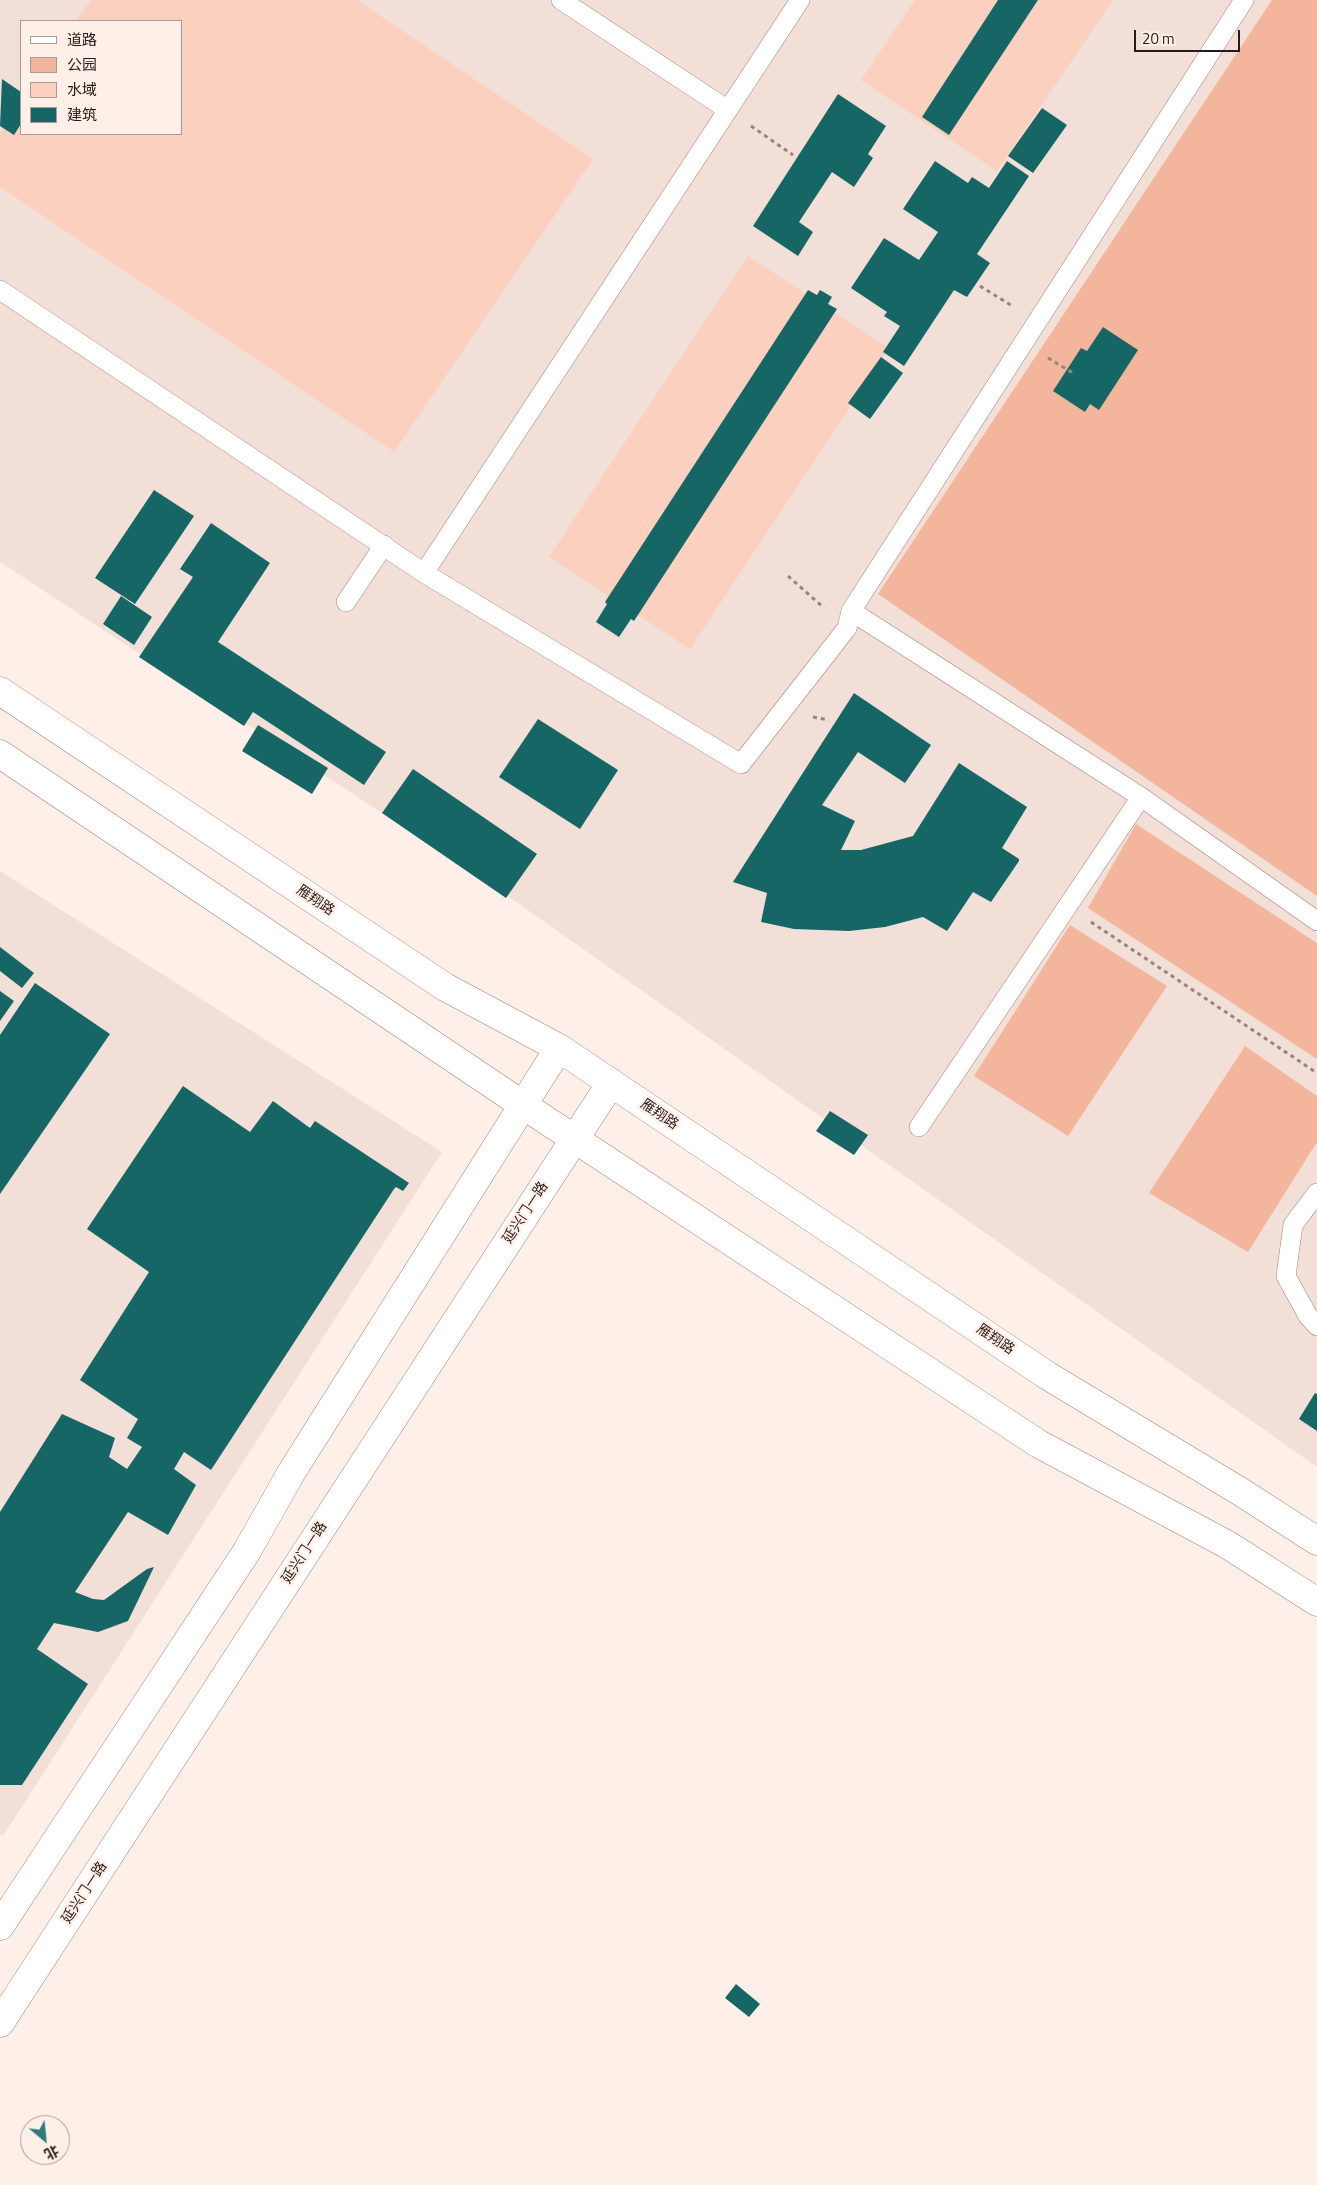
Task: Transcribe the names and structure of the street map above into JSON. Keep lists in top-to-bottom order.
{
  "streets": {
    "main road": ["雁翔路", "延兴门一路"]
  },
  "crossings": [
    ["雁翔路", "延兴门一路"]
  ],
  "legend": [
    "道路",
    "公园",
    "水域",
    "建筑"
  ],
  "scale_bar": "20 m",
  "north": "bottom right"
}
